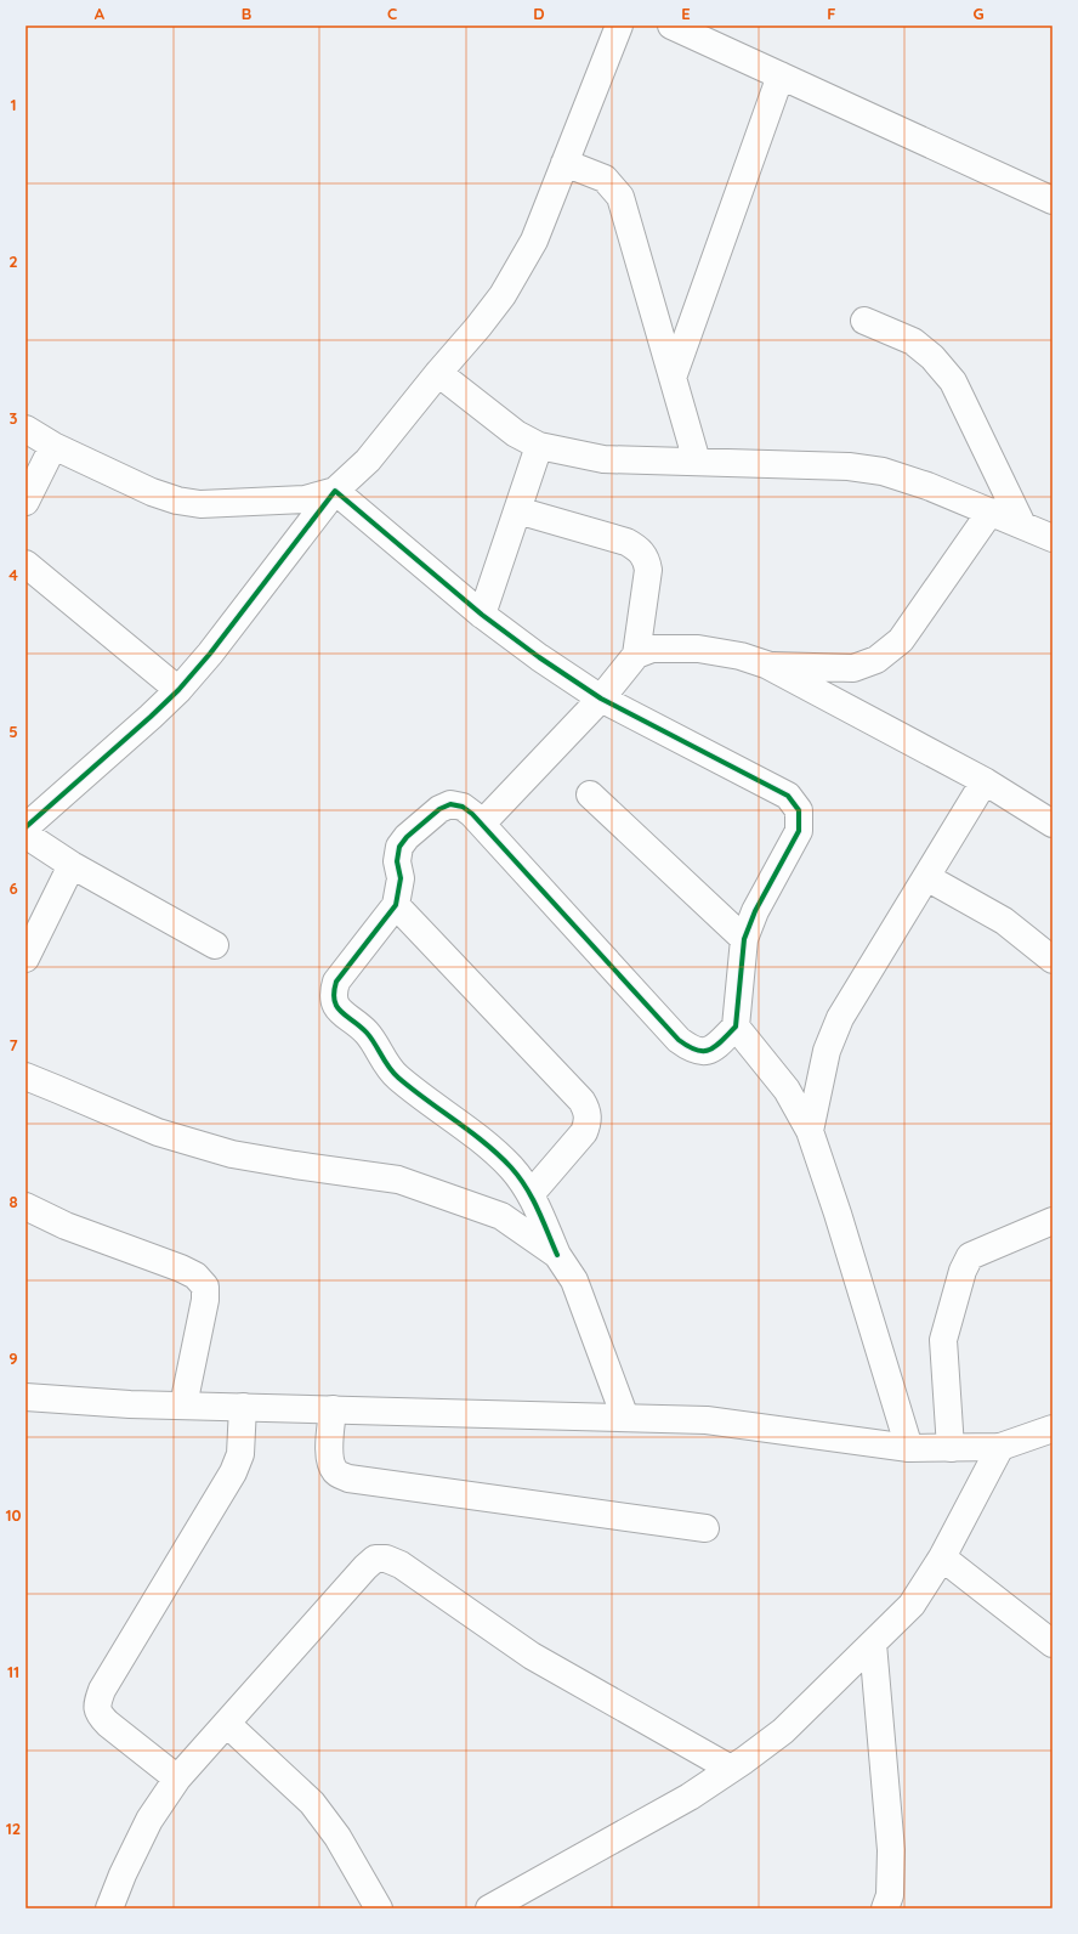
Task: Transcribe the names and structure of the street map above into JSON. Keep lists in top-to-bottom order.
{
  "grid": {
    "columns": [
      "A",
      "B",
      "C",
      "D",
      "E",
      "F",
      "G"
    ],
    "rows": [
      "1",
      "2",
      "3",
      "4",
      "5",
      "6",
      "7",
      "8",
      "9",
      "10",
      "11",
      "12"
    ]
  }
}
